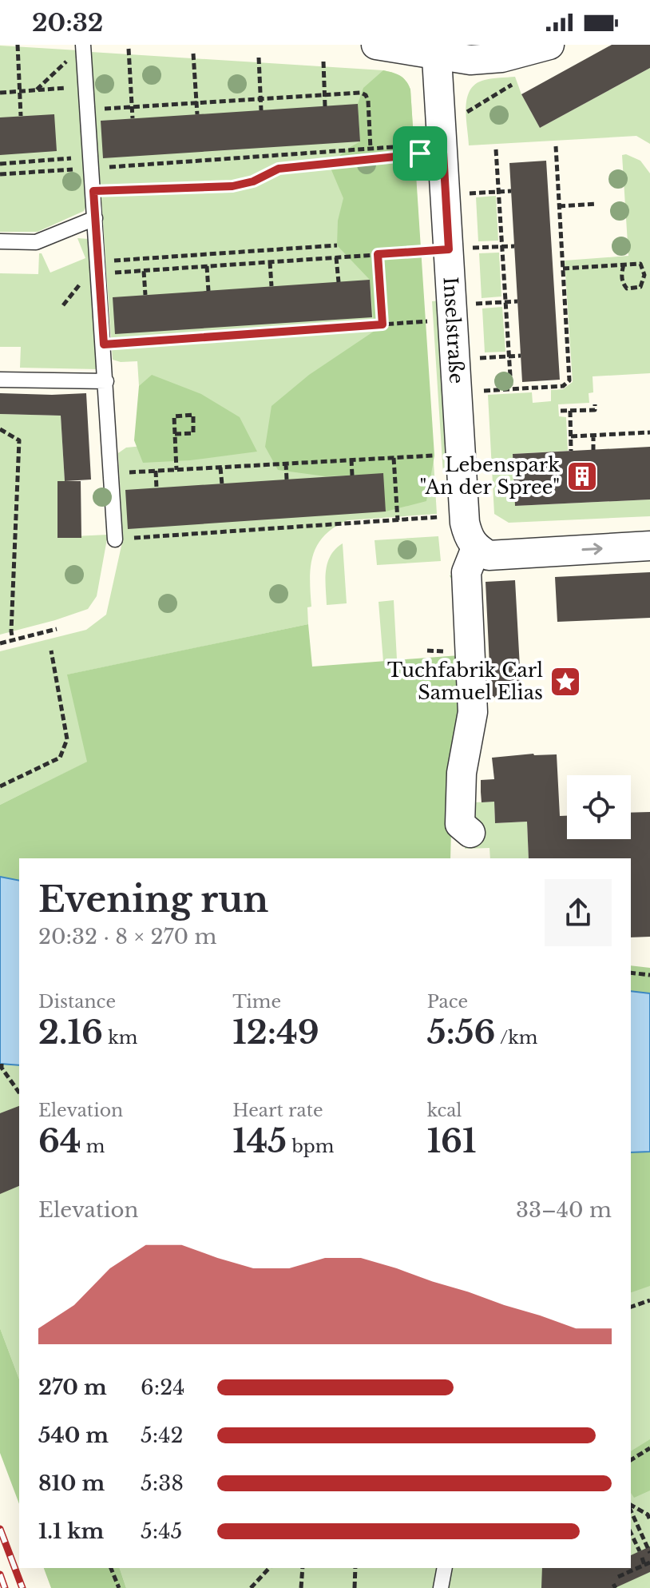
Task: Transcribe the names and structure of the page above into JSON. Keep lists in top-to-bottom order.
{
  "streets": {
    "street": ["Inselstraße"]
  },
  "places": {
    "building": ["Lebenspark \"An der Spree\""],
    "place": ["Tuchfabrik Carl Samuel Elias"]
  },
  "page": {
    "status": "20:32",
    "heading": ["Evening run", "20:32 · 8 × 270 m"],
    "stats": [
      ["Distance", "2.16 km"],
      ["Time", "12:49"],
      ["Pace", "5:56 /km"],
      ["Elevation", "64 m"],
      ["Heart rate", "145 bpm"],
      ["kcal", "161"]
    ],
    "chart": ["Elevation", "33–40 m"],
    "list": [
      {
        "name": "270 m",
        "note": "6:24"
      },
      {
        "name": "540 m",
        "note": "5:42"
      },
      {
        "name": "810 m",
        "note": "5:38"
      },
      {
        "name": "1.1 km",
        "note": "5:45"
      }
    ]
  }
}
